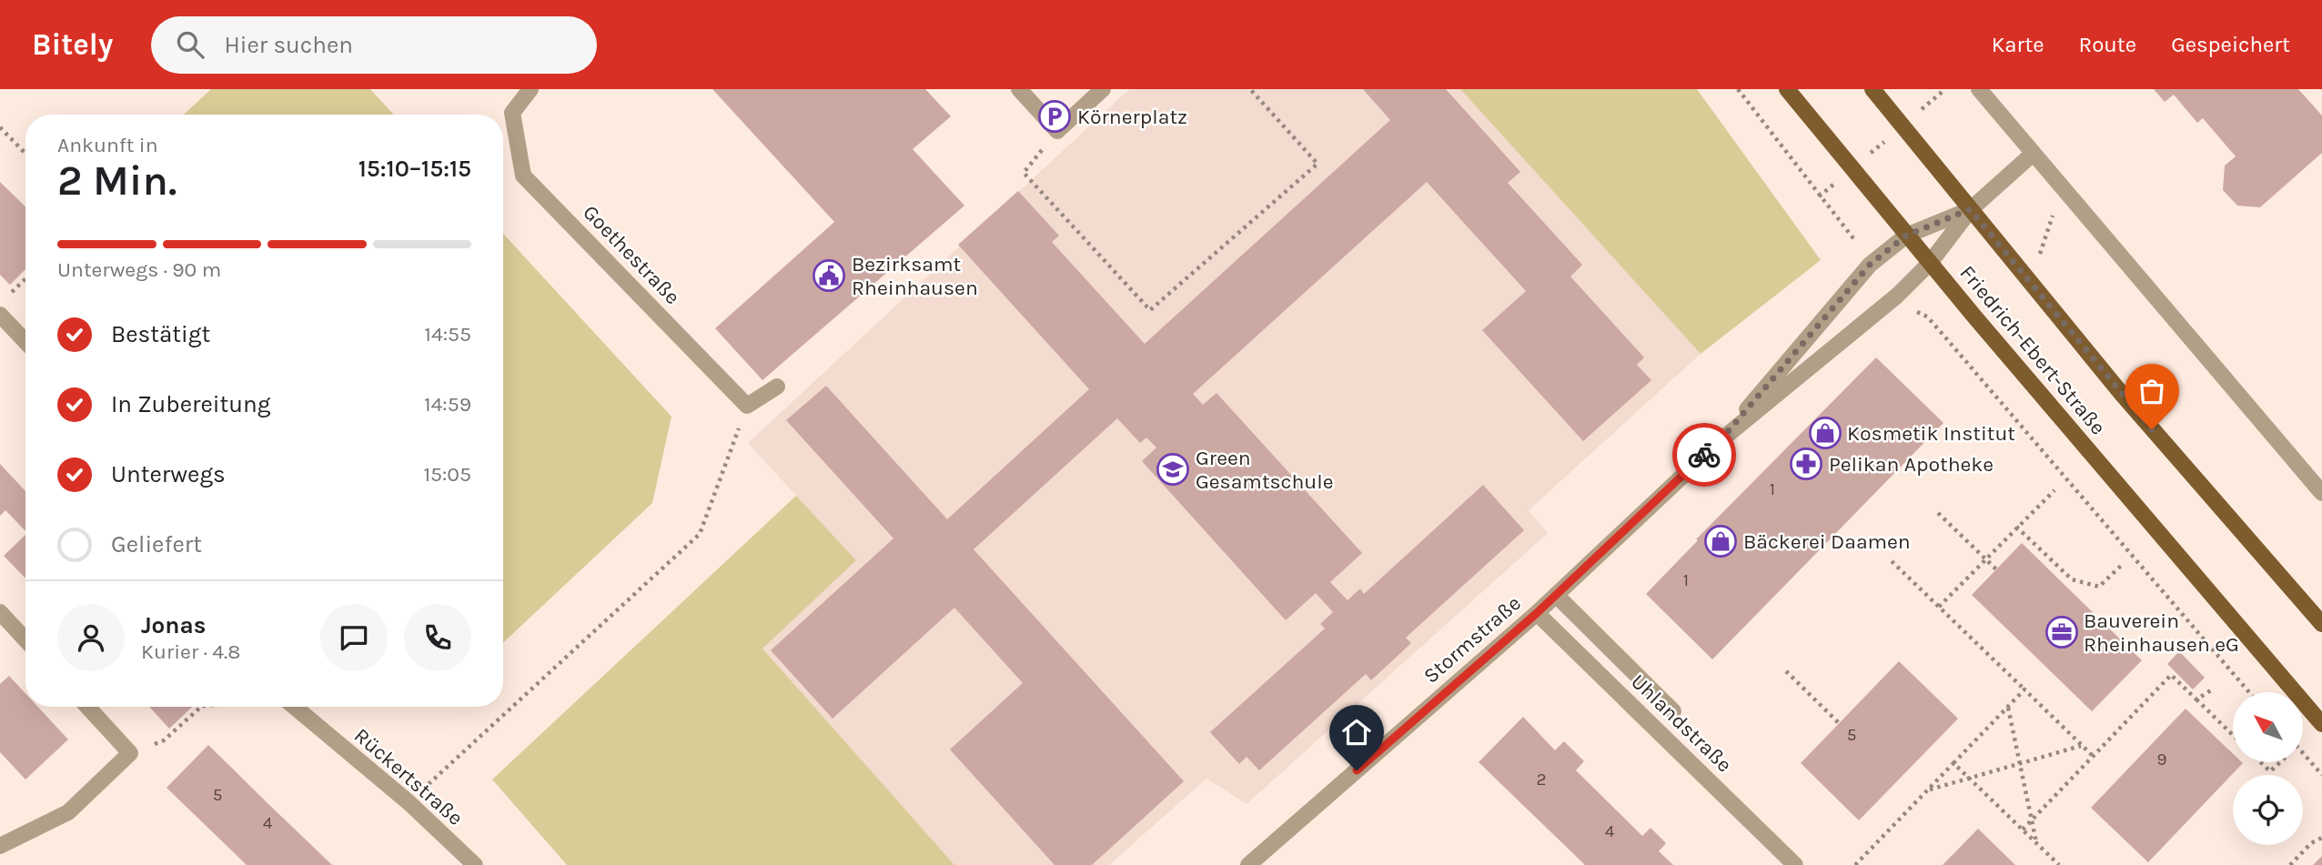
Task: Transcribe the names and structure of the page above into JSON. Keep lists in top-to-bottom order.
{
  "streets": {
    "main road": ["Friedrich-Ebert-Straße"],
    "street": [
      "Goethestraße",
      "Stormstraße",
      "Uhlandstraße",
      "Rückertstraße"
    ]
  },
  "crossings": [
    ["Friedrich-Ebert-Straße", "Stormstraße"],
    ["Stormstraße", "Uhlandstraße"]
  ],
  "places": {
    "parking": ["Körnerplatz"],
    "public building": ["Bezirksamt Rheinhausen"],
    "shop": ["Kosmetik Institut", "Bäckerei Daamen"],
    "pharmacy": ["Pelikan Apotheke"],
    "school or university": ["Green Gesamtschule"],
    "office": ["Bauverein Rheinhausen eG"]
  },
  "house_numbers": [
    "1",
    "1",
    "5",
    "9",
    "2",
    "5",
    "4",
    "4"
  ],
  "north": "top left",
  "page": {
    "header": "Bitely",
    "search": "Hier suchen",
    "nav": ["Karte", "Route", "Gespeichert"],
    "heading": ["2 Min.", "Ankunft in", "15:10–15:15"],
    "panel": ["Jonas", "Kurier · 4.8"],
    "bar": "Unterwegs · 90 m",
    "list": [
      ["Bestätigt", "14:55"],
      ["In Zubereitung", "14:59"],
      ["Unterwegs", "15:05"],
      "Geliefert"
    ]
  }
}
